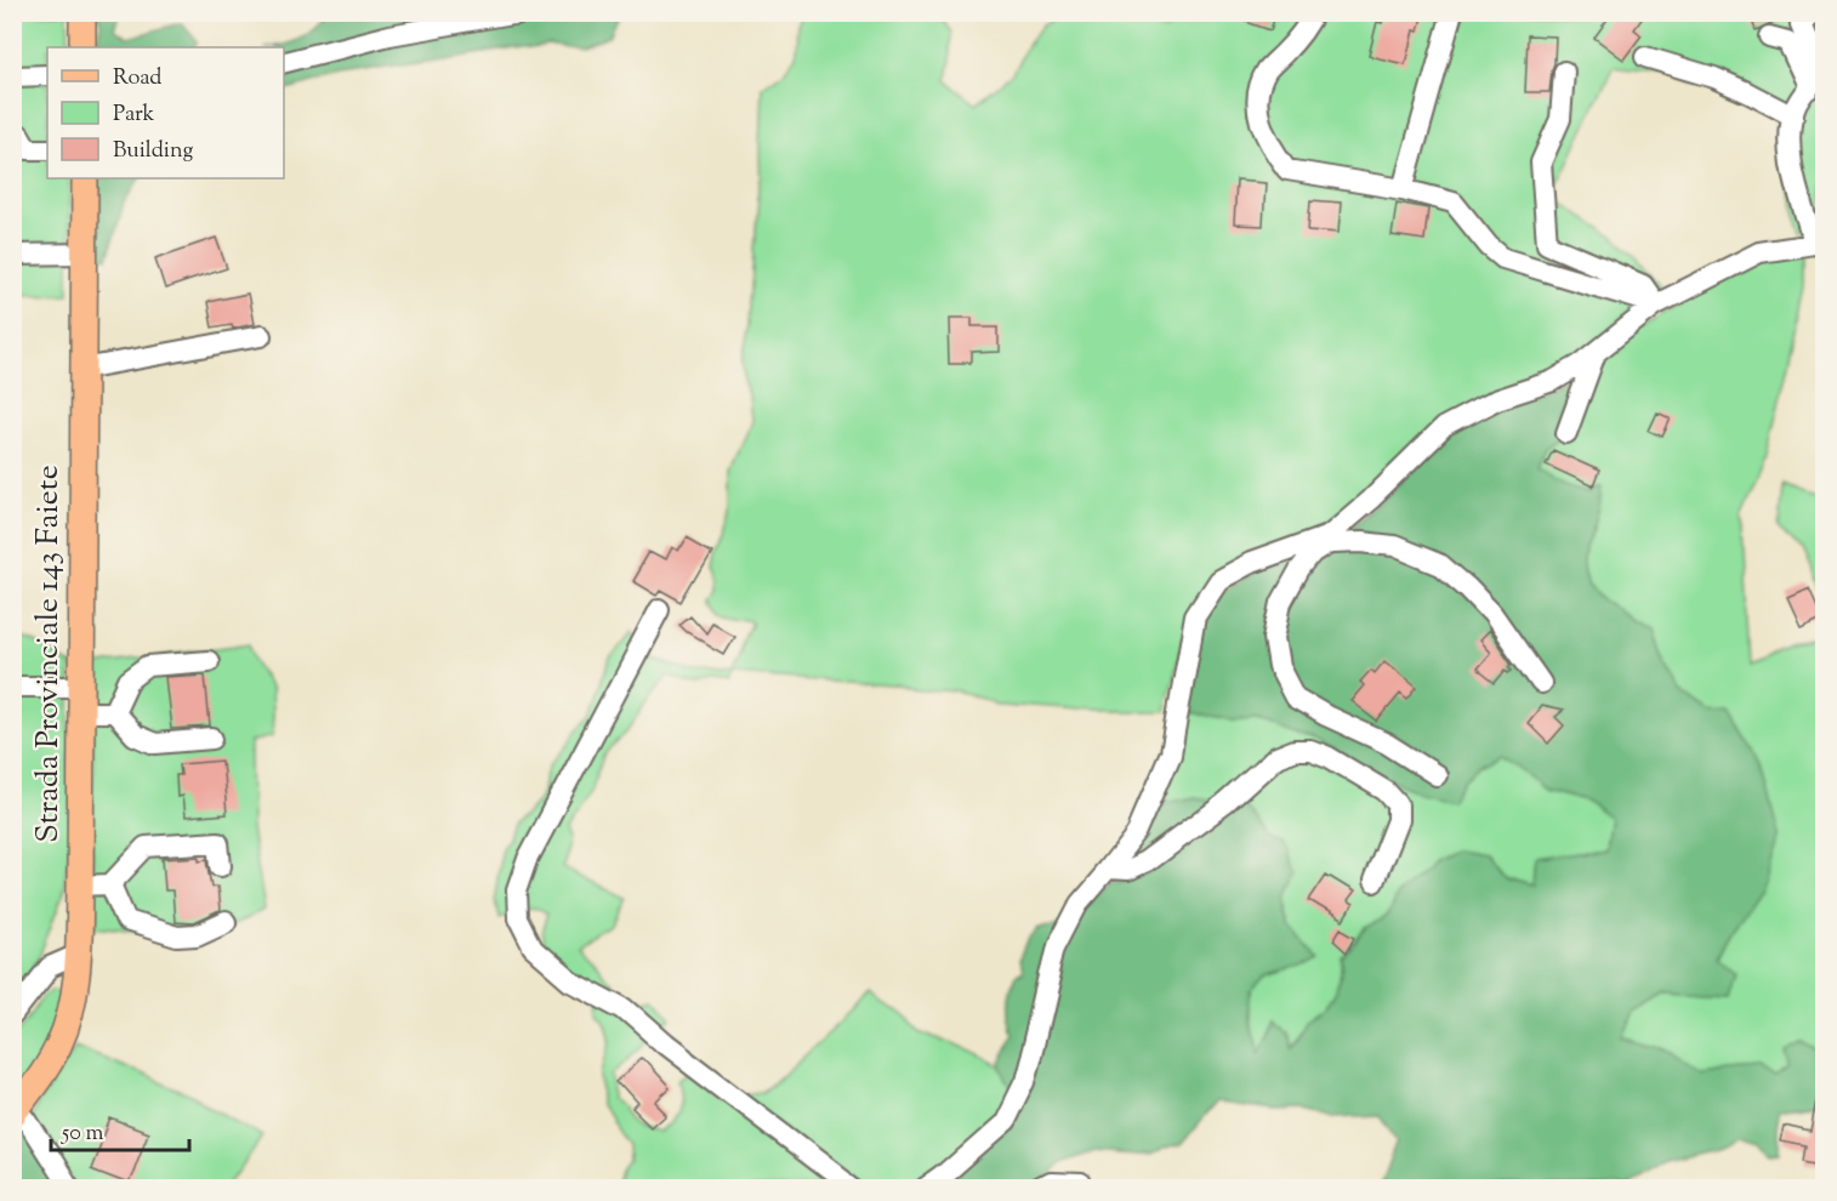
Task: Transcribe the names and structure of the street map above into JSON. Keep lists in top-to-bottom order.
{
  "streets": {
    "main road": ["Strada Provinciale 143 Faiete"]
  },
  "legend": ["Road", "Park", "Building"],
  "scale_bar": "50 m"
}
